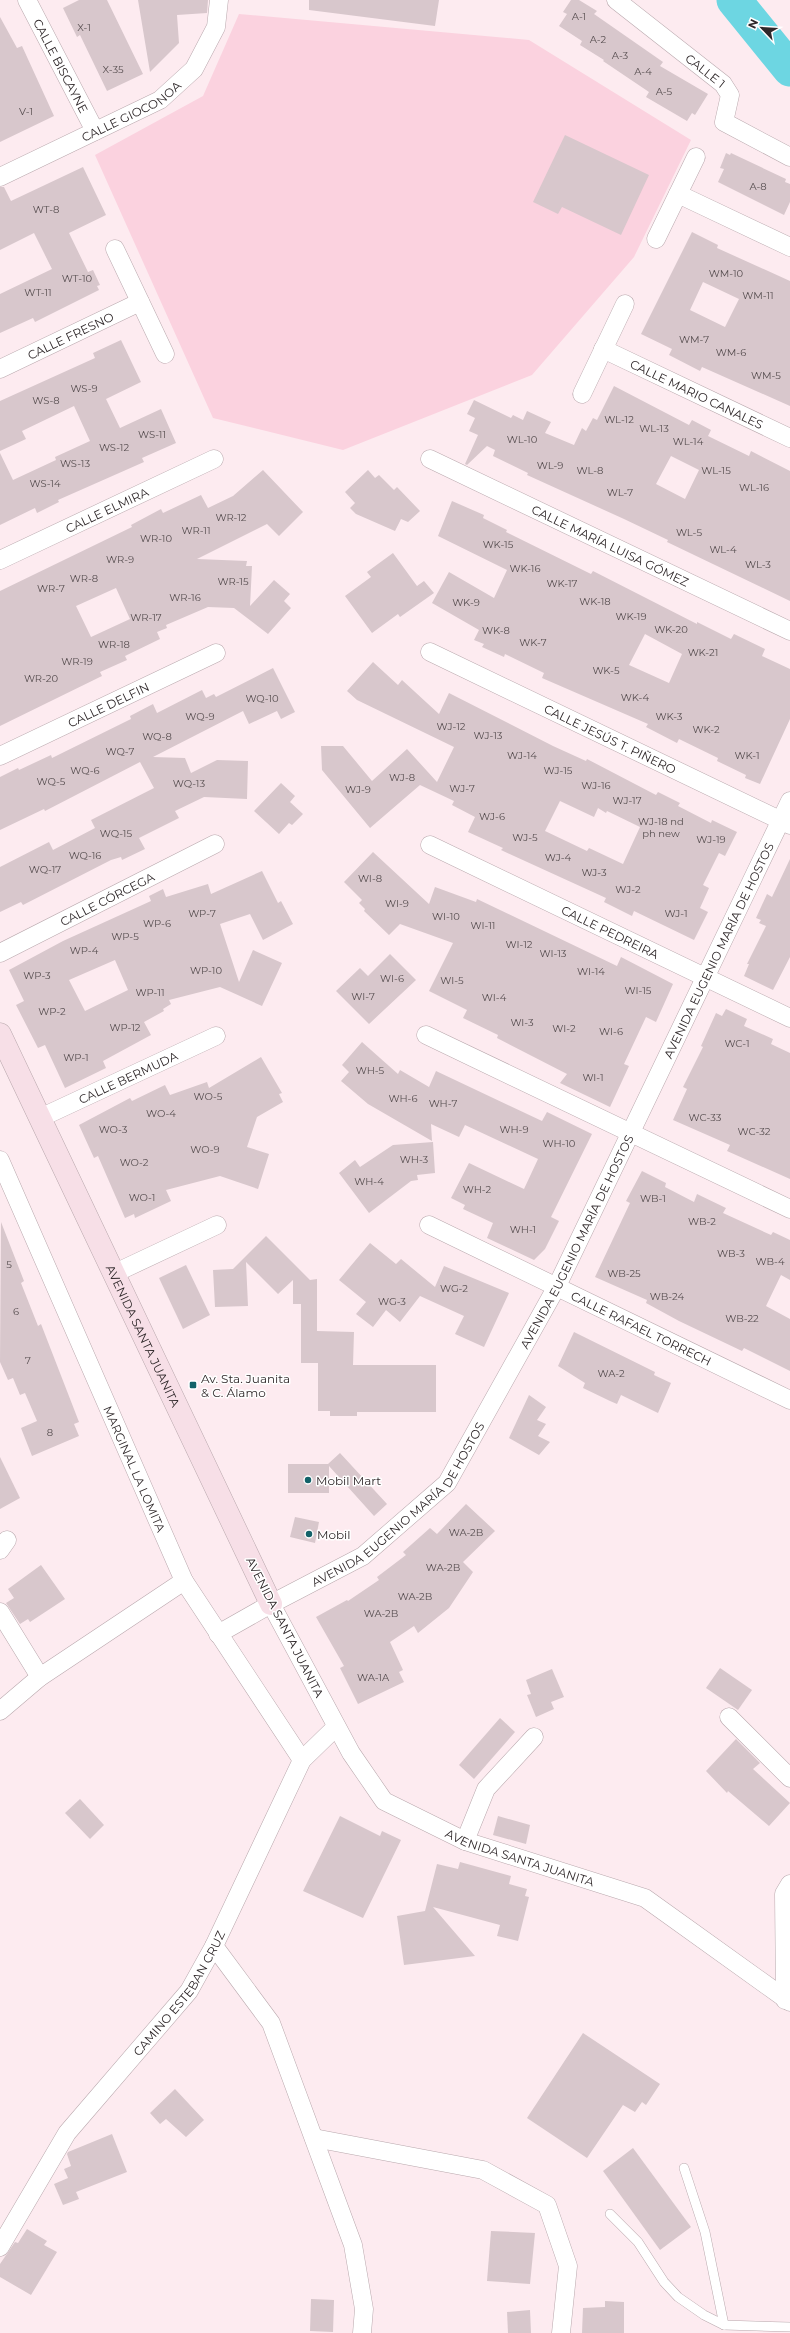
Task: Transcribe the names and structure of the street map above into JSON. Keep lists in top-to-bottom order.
{
  "streets": {
    "street": [
      "CALLE BISCAYNE",
      "CALLE 1",
      "CALLE GIOCONOA",
      "CALLE FRESNO",
      "CALLE MARIO CANALES",
      "CALLE ELMIRA",
      "CALLE MARÍA LUISA GÓMEZ",
      "CALLE DELFIN",
      "CALLE JESÚS T. PIÑERO",
      "CALLE CÓRCEGA",
      "CALLE PEDREIRA",
      "AVENIDA EUGENIO MARÍA DE HOSTOS",
      "CALLE BERMUDA",
      "CALLE RAFAEL TORRECH",
      "AVENIDA SANTA JUANITA",
      "MARGINAL LA LOMITA",
      "CAMINO ESTEBAN CRUZ"
    ]
  },
  "crossings": [
    ["CALLE BISCAYNE", "CALLE GIOCONOA"],
    ["CALLE JESÚS T. PIÑERO", "AVENIDA EUGENIO MARÍA DE HOSTOS"],
    ["CALLE PEDREIRA", "AVENIDA EUGENIO MARÍA DE HOSTOS"],
    ["AVENIDA EUGENIO MARÍA DE HOSTOS", "CALLE RAFAEL TORRECH"],
    ["AVENIDA EUGENIO MARÍA DE HOSTOS", "AVENIDA SANTA JUANITA"],
    ["AVENIDA EUGENIO MARÍA DE HOSTOS", "MARGINAL LA LOMITA"],
    ["CALLE BERMUDA", "AVENIDA SANTA JUANITA"],
    ["AVENIDA SANTA JUANITA", "CAMINO ESTEBAN CRUZ"],
    ["MARGINAL LA LOMITA", "CAMINO ESTEBAN CRUZ"]
  ],
  "places": {
    "transit": ["Av. Sta. Juanita & C. Álamo"],
    "other": ["Mobil Mart", "Mobil"]
  },
  "house_numbers": [
    "A-1",
    "X-1",
    "A-2",
    "A-3",
    "X-35",
    "A-4",
    "A-5",
    "V-1",
    "A-8",
    "WT-8",
    "WM-10",
    "WT-10",
    "WT-11",
    "WM-11",
    "WM-7",
    "WM-6",
    "WM-5",
    "WS-9",
    "WS-8",
    "WL-12",
    "WL-13",
    "WS-11",
    "WL-10",
    "WL-14",
    "WS-12",
    "WS-13",
    "WL-9",
    "WL-8",
    "WL-15",
    "WS-14",
    "WL-16",
    "WL-7",
    "WR-12",
    "WR-11",
    "WL-5",
    "WR-10",
    "WK-15",
    "WL-4",
    "WR-9",
    "WL-3",
    "WK-16",
    "WR-8",
    "WR-15",
    "WK-17",
    "WR-7",
    "WR-16",
    "WK-18",
    "WK-9",
    "WK-19",
    "WR-17",
    "WK-20",
    "WK-8",
    "WK-7",
    "WR-18",
    "WK-21",
    "WR-19",
    "WK-5",
    "WR-20",
    "WK-4",
    "WQ-10",
    "WQ-9",
    "WK-3",
    "WJ-12",
    "WK-2",
    "WJ-13",
    "WQ-8",
    "WQ-7",
    "WJ-14",
    "WK-1",
    "WQ-6",
    "WJ-15",
    "WJ-8",
    "WQ-5",
    "WQ-13",
    "WJ-16",
    "WJ-7",
    "WJ-9",
    "WJ-17",
    "WJ-6",
    "WJ-18 nd ph new",
    "WQ-15",
    "WJ-5",
    "WJ-19",
    "WQ-16",
    "WJ-4",
    "WQ-17",
    "WJ-3",
    "WI-8",
    "WJ-2",
    "WI-9",
    "WP-7",
    "WJ-1",
    "WI-10",
    "WP-6",
    "WI-11",
    "WP-5",
    "WI-12",
    "WP-4",
    "WI-13",
    "WP-10",
    "WI-14",
    "WP-3",
    "WI-6",
    "WI-5",
    "WI-15",
    "WP-11",
    "WI-7",
    "WI-4",
    "WP-2",
    "WI-3",
    "WP-12",
    "WI-2",
    "WI-6",
    "WC-1",
    "WP-1",
    "WH-5",
    "WI-1",
    "WO-5",
    "WH-6",
    "WH-7",
    "WO-4",
    "WC-33",
    "WO-3",
    "WH-9",
    "WC-32",
    "WH-10",
    "WO-9",
    "WH-3",
    "WO-2",
    "WH-4",
    "WH-2",
    "WO-1",
    "WB-1",
    "WB-2",
    "WH-1",
    "WB-3",
    "WB-4",
    "5",
    "WB-25",
    "WG-2",
    "WB-24",
    "WG-3",
    "6",
    "WB-22",
    "7",
    "WA-2",
    "8",
    "WA-2B",
    "WA-2B",
    "WA-2B",
    "WA-2B",
    "WA-1A"
  ],
  "north": "top left"
}
